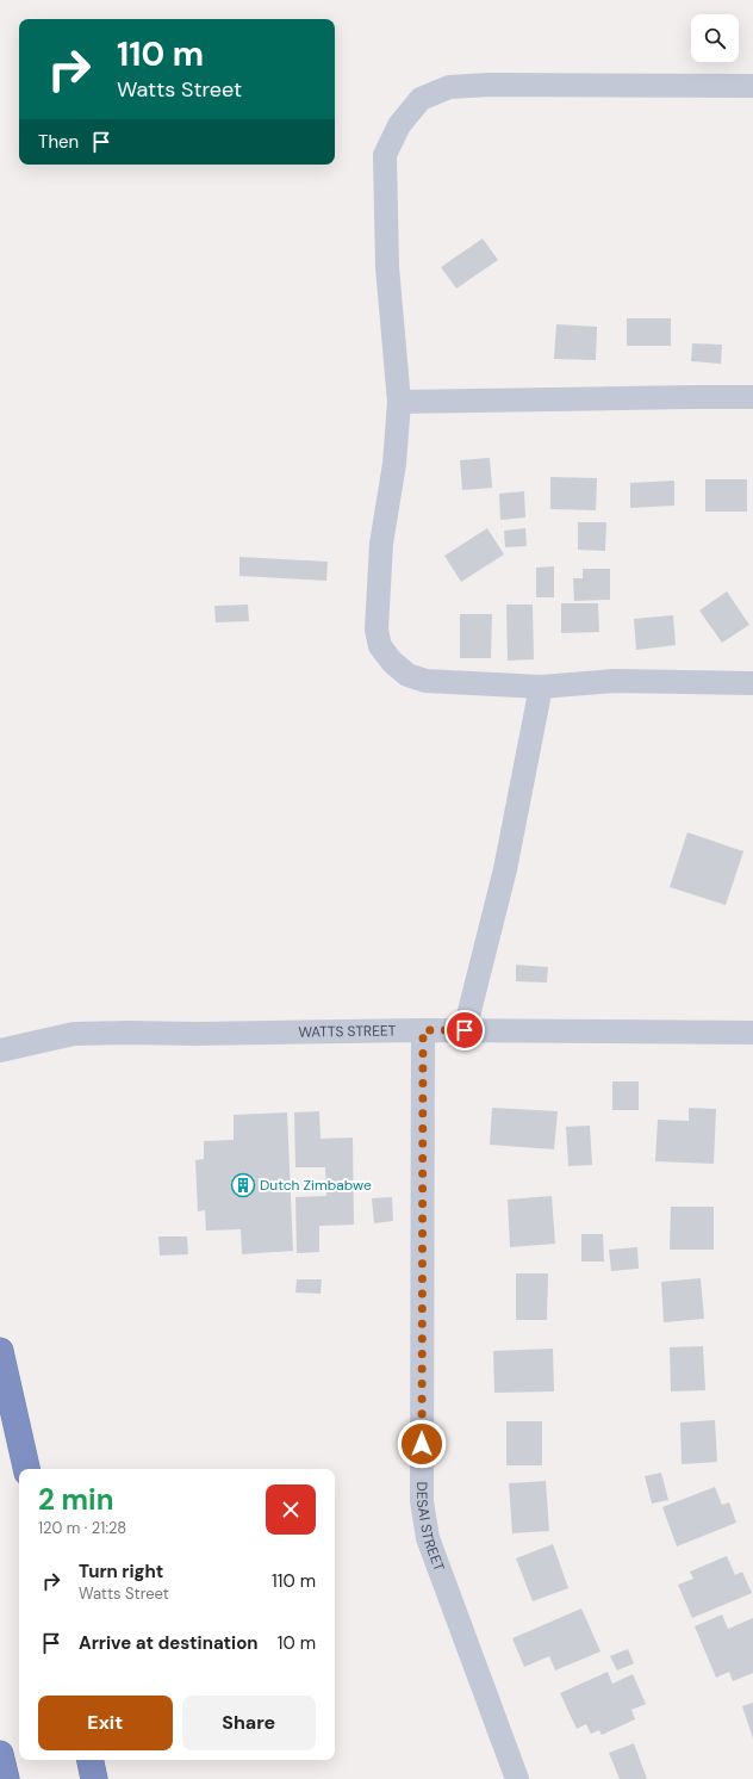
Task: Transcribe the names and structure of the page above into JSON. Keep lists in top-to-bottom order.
{
  "streets": {
    "street": ["WATTS STREET", "DESAI STREET"]
  },
  "crossings": [
    ["WATTS STREET", "DESAI STREET"]
  ],
  "places": {
    "building": ["Dutch Zimbabwe"]
  },
  "page": {
    "turn": ["110 m", "Watts Street"],
    "then": "Then",
    "heading": ["2 min", "120 m · 21:28"],
    "list": [
      {
        "name": "Turn right",
        "note": "Watts Street",
        "value": "110 m"
      },
      {
        "name": "Arrive at destination",
        "value": "10 m"
      }
    ],
    "buttons": ["Exit", "Share"]
  }
}
